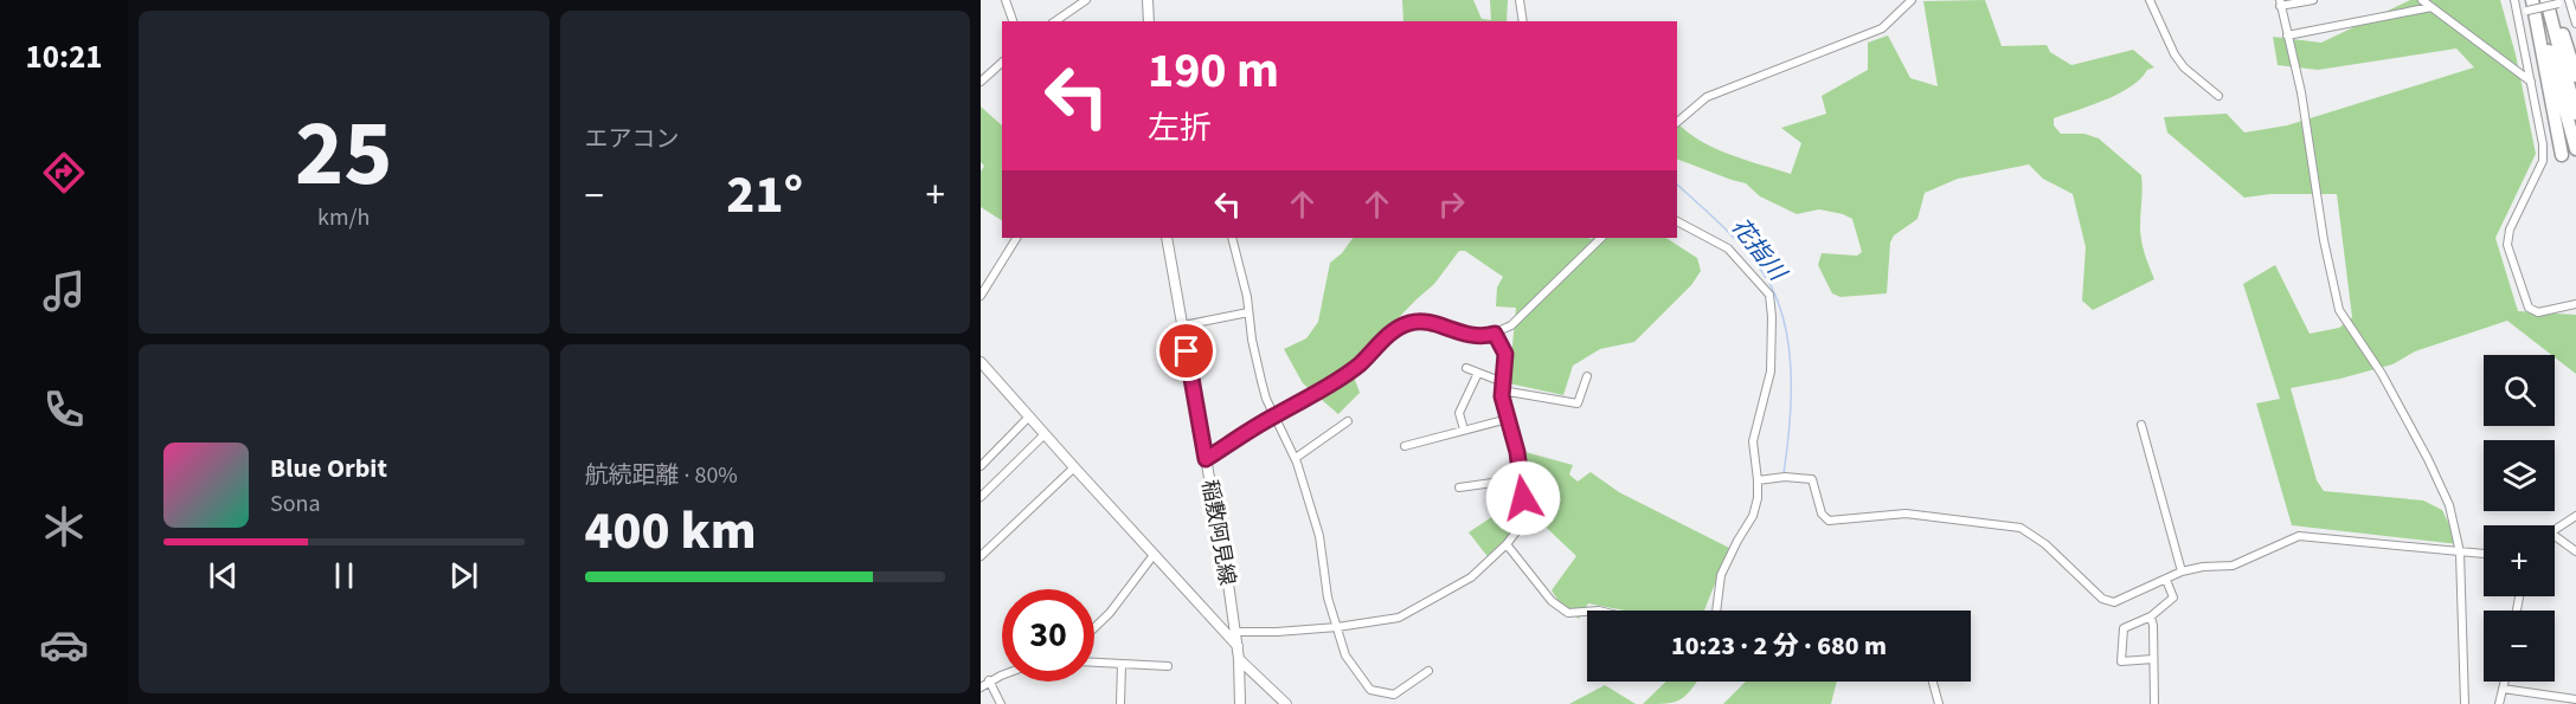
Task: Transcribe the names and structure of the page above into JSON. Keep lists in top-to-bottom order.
{
  "streets": {
    "street": ["稲敷阿見線"]
  },
  "water": ["花指川"],
  "page": {
    "tabs": "10:21",
    "tile": [
      ["25", "km/h"],
      "エアコン",
      ["航続距離 · 80%", "400 km"]
    ],
    "turn": ["190 m", "左折"],
    "heat": ["−", "21°", "+"],
    "map_buttons": ["+", "−"],
    "song": ["Blue Orbit", "Sona"],
    "limit": "30",
    "trip": "10:23 · 2 分 · 680 m"
  }
}
